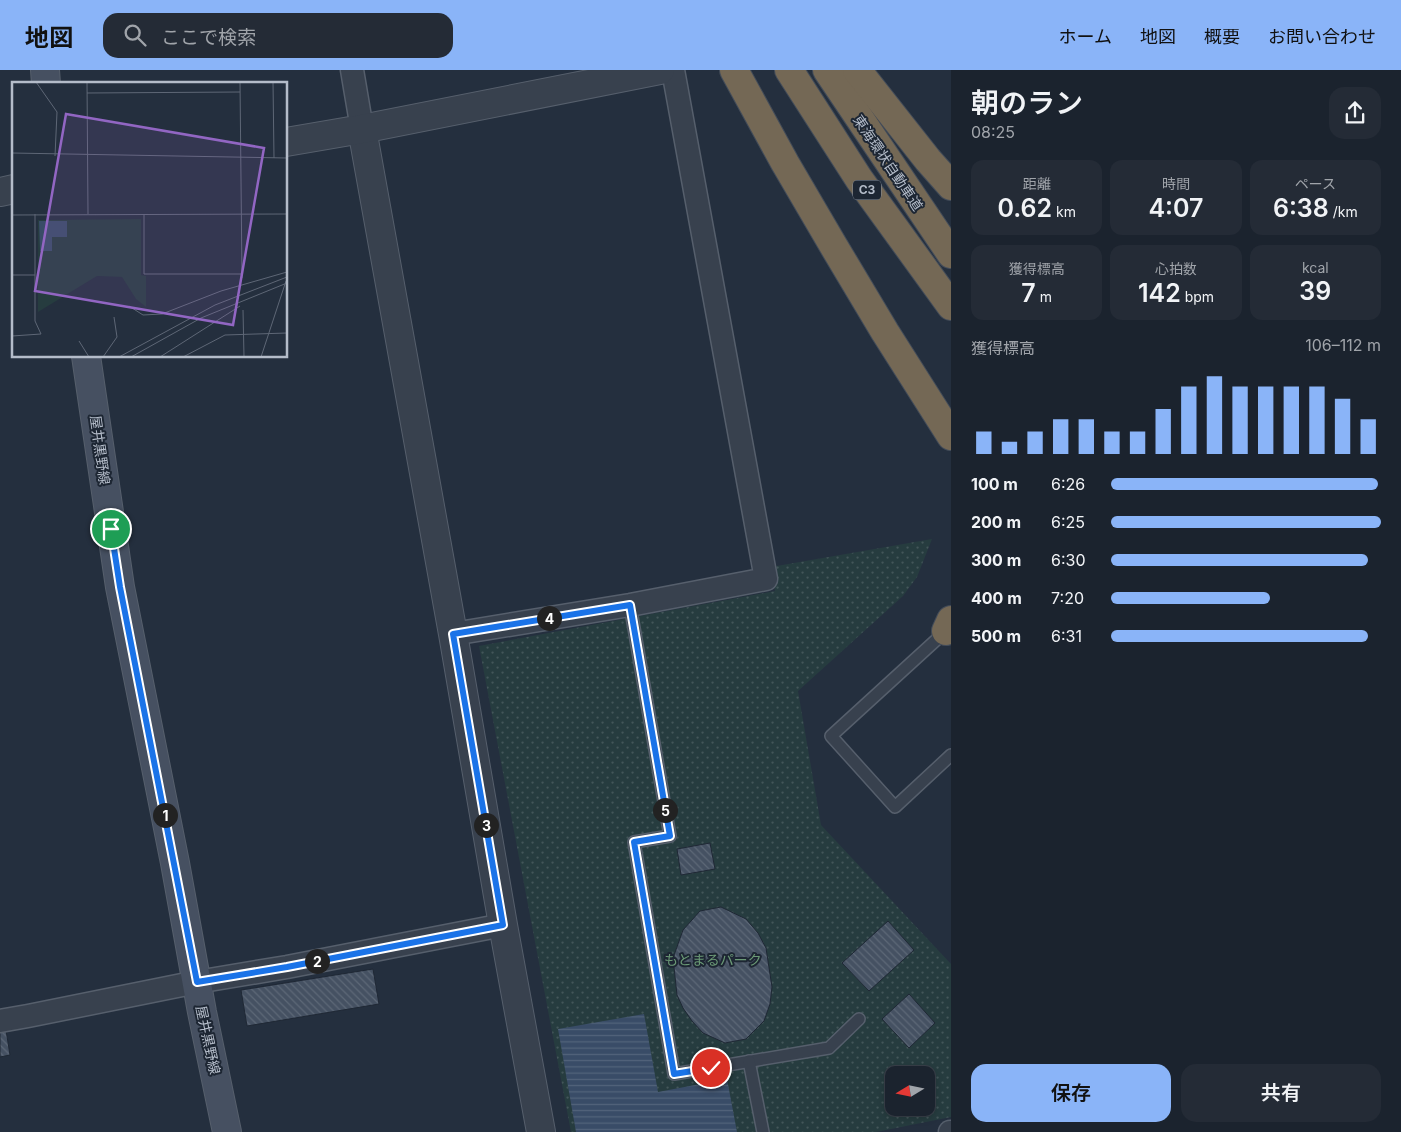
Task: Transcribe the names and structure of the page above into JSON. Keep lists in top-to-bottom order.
{
  "streets": {
    "highway": ["東海環状自動車道", "C3"],
    "main road": ["屋井黒野線"]
  },
  "parks": ["もとまるパーク"],
  "north": "left",
  "page": {
    "header": "地図",
    "search": "ここで検索",
    "nav": [
      "ホーム",
      "地図",
      "概要",
      "お問い合わせ"
    ],
    "heading": ["朝のラン", "08:25"],
    "stats": [
      ["距離", "0.62 km"],
      ["時間", "4:07"],
      ["ペース", "6:38 /km"],
      ["獲得標高", "7 m"],
      ["心拍数", "142 bpm"],
      ["kcal", "39"]
    ],
    "chart": ["獲得標高", "106–112 m"],
    "list": [
      {
        "name": "100 m",
        "note": "6:26"
      },
      {
        "name": "200 m",
        "note": "6:25"
      },
      {
        "name": "300 m",
        "note": "6:30"
      },
      {
        "name": "400 m",
        "note": "7:20"
      },
      {
        "name": "500 m",
        "note": "6:31"
      }
    ],
    "pins": [
      "4",
      "5",
      "1",
      "3",
      "2"
    ],
    "buttons": ["保存", "共有"]
  }
}
